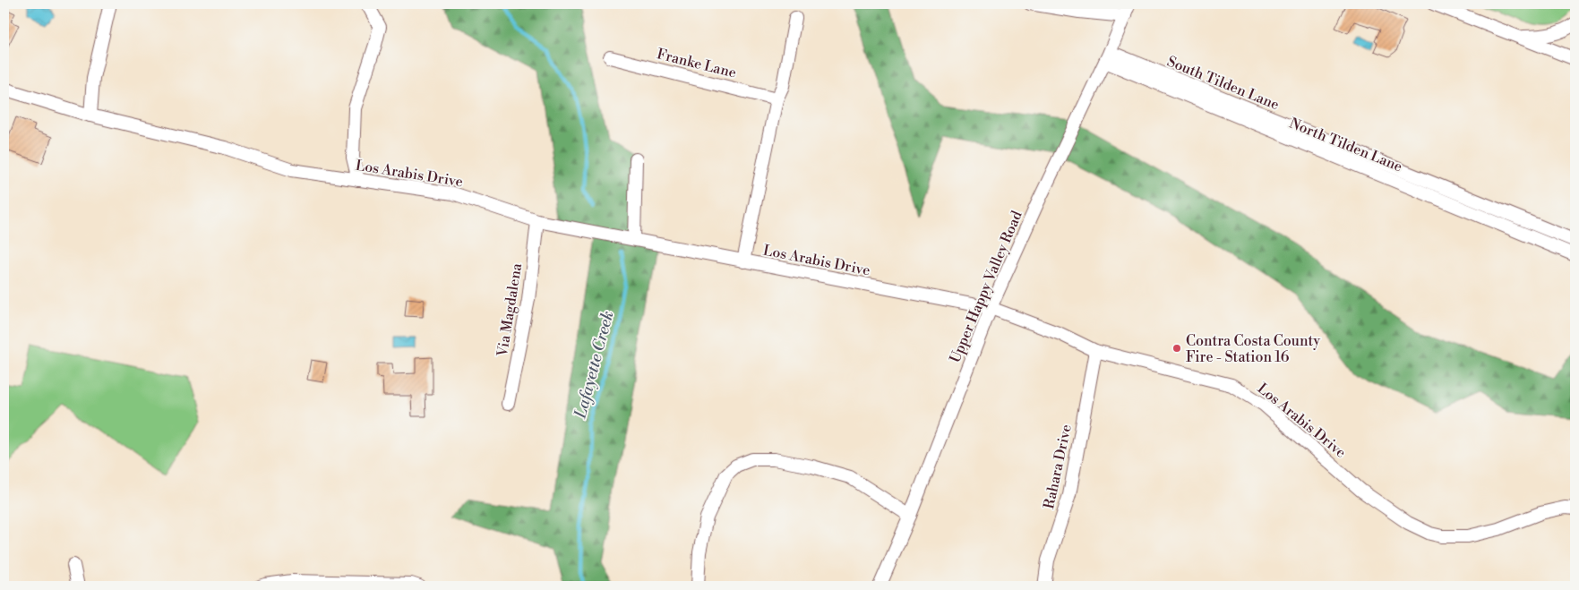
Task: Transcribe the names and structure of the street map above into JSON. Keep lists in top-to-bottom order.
{
  "streets": {
    "street": [
      "Franke Lane",
      "South Tilden Lane",
      "North Tilden Lane",
      "Los Arabis Drive",
      "Upper Happy Valley Road",
      "Via Magdalena",
      "Rahara Drive"
    ]
  },
  "crossings": [
    ["South Tilden Lane", "North Tilden Lane"],
    ["South Tilden Lane", "Upper Happy Valley Road"],
    ["North Tilden Lane", "Upper Happy Valley Road"],
    ["Los Arabis Drive", "Upper Happy Valley Road"],
    ["Los Arabis Drive", "Via Magdalena"],
    ["Los Arabis Drive", "Rahara Drive"]
  ],
  "water": ["Lafayette Creek"],
  "places": ["Contra Costa County Fire - Station 16"]
}
